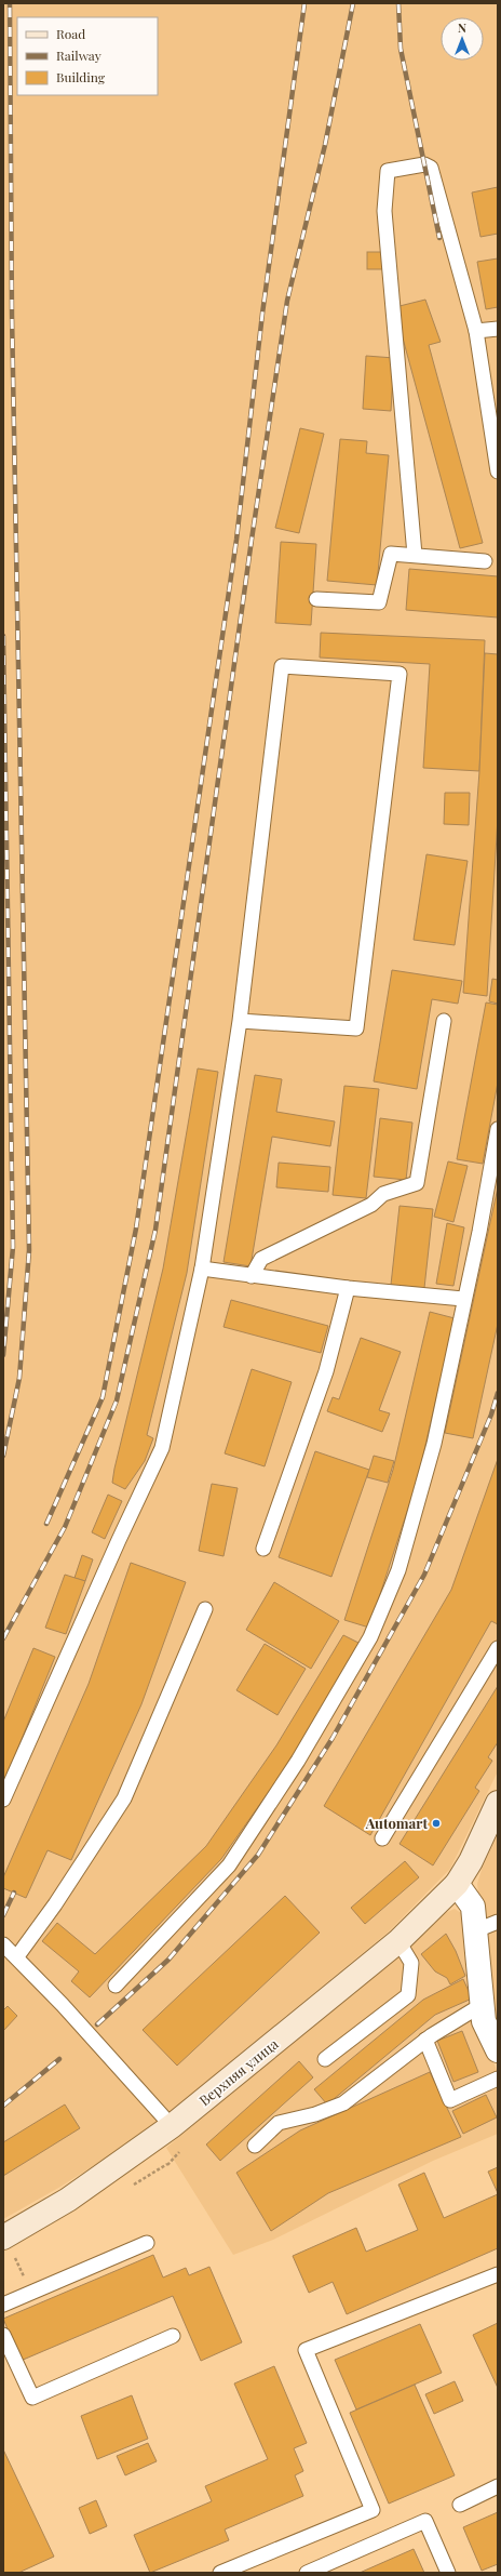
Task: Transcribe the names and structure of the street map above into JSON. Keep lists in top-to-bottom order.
{
  "streets": {
    "main road": ["Верхняя улица"]
  },
  "places": ["Automart"],
  "legend": ["Road", "Railway", "Building"],
  "north": "top"
}
